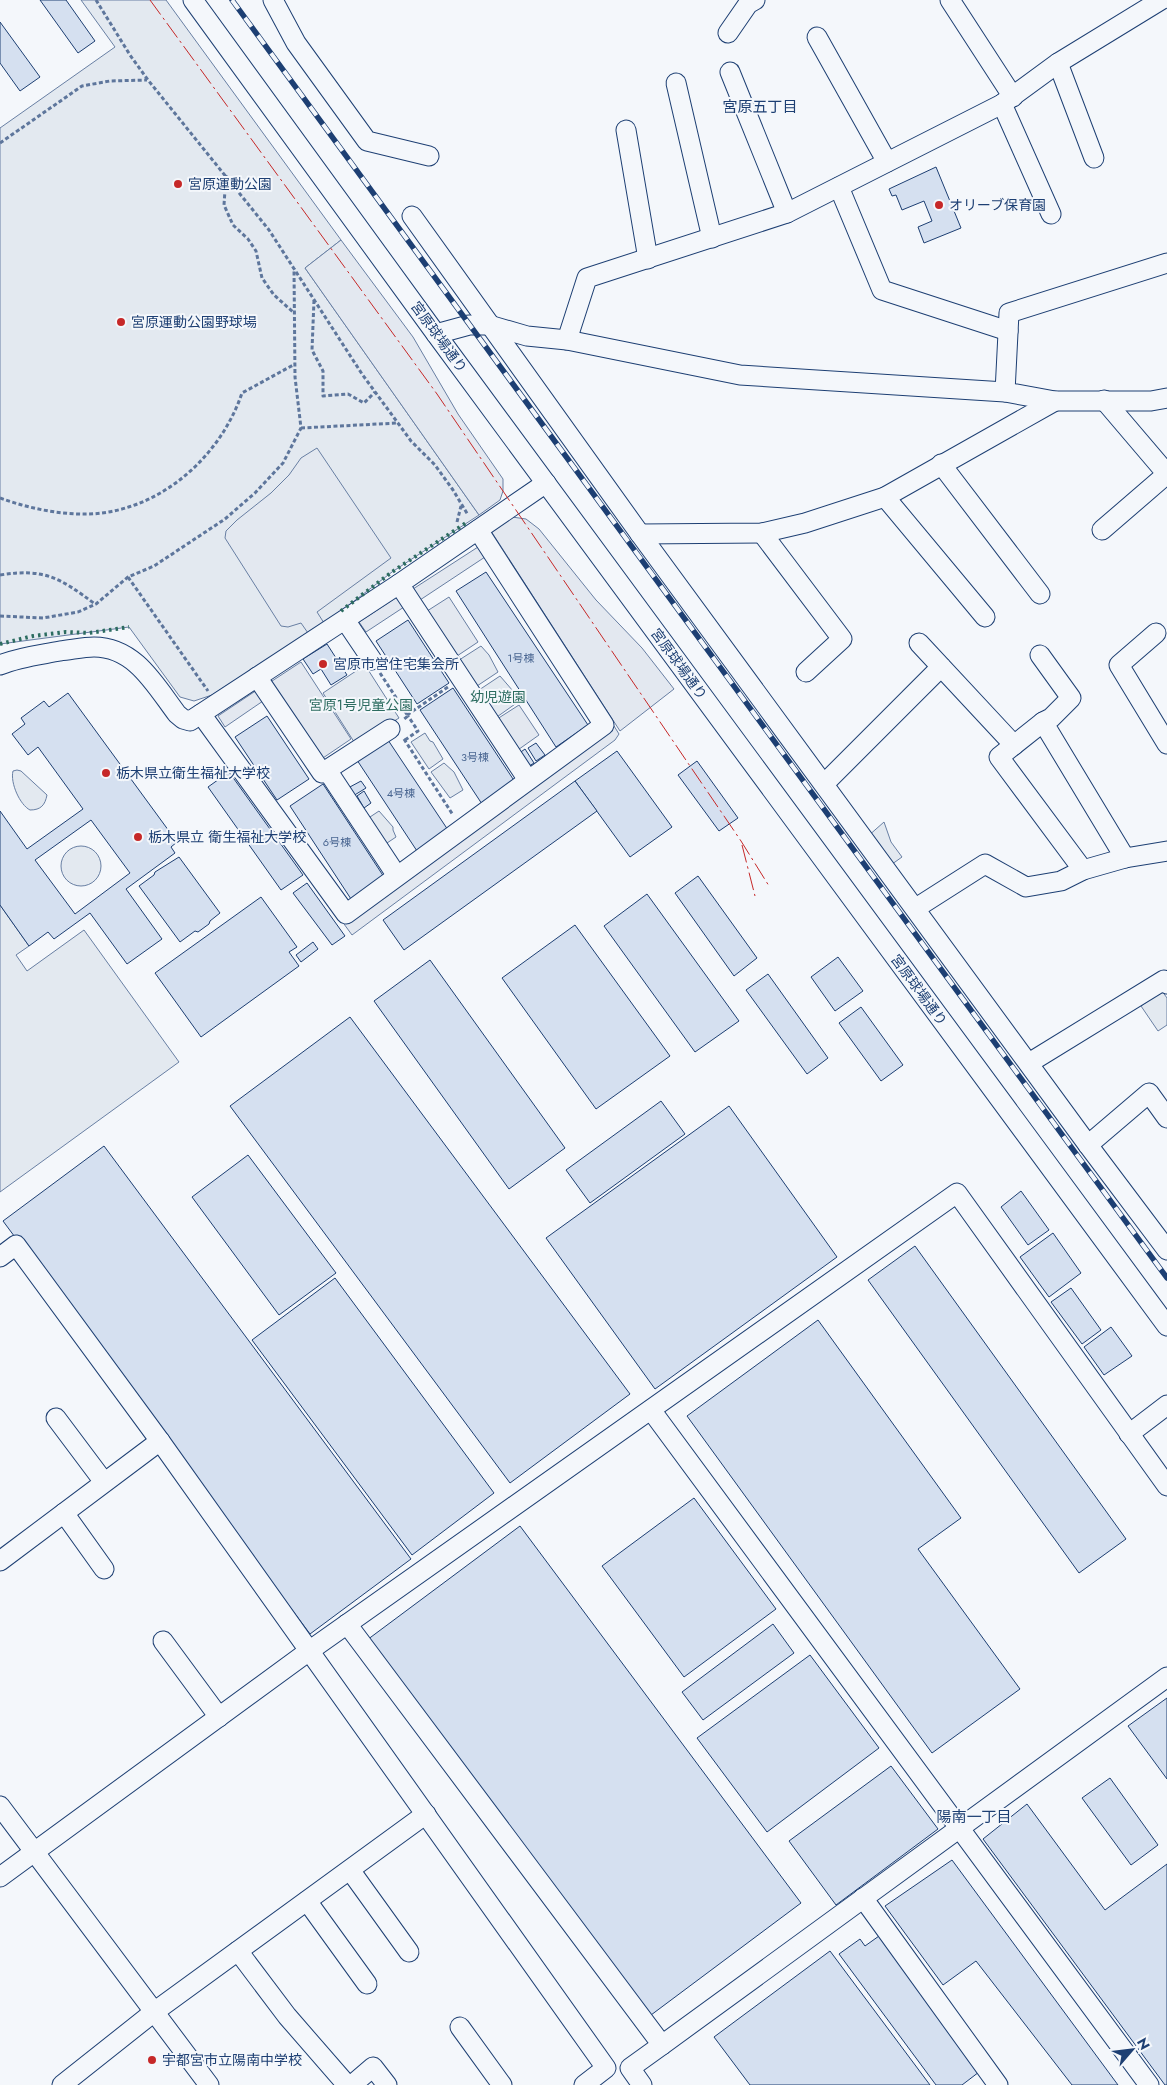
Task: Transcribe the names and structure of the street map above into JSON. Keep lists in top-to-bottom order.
{
  "streets": {
    "street": ["宮原球場通り"]
  },
  "districts": ["宮原五丁目", "陽南一丁目"],
  "parks": ["幼児遊園", "宮原1号児童公園"],
  "places": [
    "宮原運動公園",
    "オリーブ保育園",
    "宮原運動公園野球場",
    "宮原市営住宅集会所",
    "栃木県立衛生福祉大学校",
    "栃木県立 衛生福祉大学校",
    "宇都宮市立陽南中学校"
  ],
  "house_numbers": [
    "1号棟",
    "3号棟",
    "4号棟",
    "6号棟"
  ],
  "north": "top right"
}
